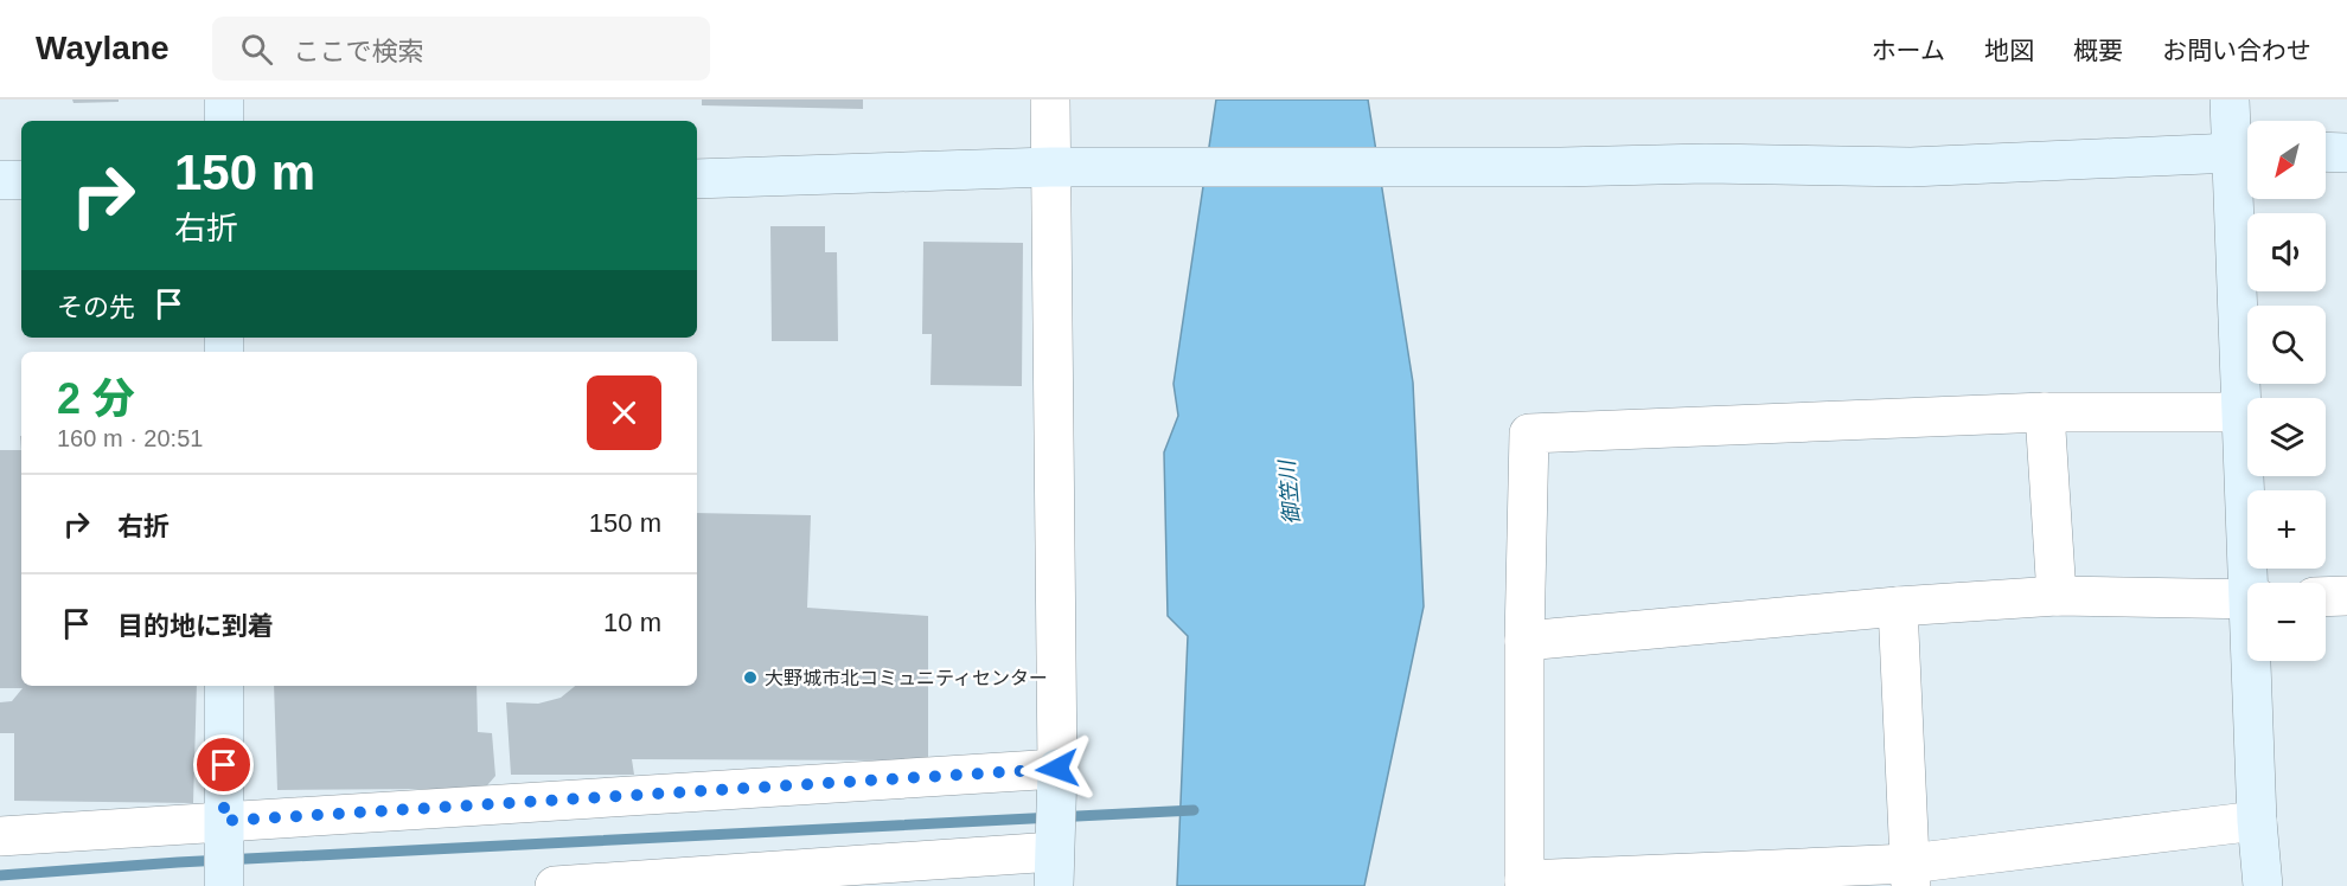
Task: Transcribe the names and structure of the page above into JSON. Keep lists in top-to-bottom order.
{
  "water": ["御笠川"],
  "places": ["大野城市北コミュニティセンター"],
  "north": "bottom left",
  "page": {
    "header": "Waylane",
    "search": "ここで検索",
    "nav": [
      "ホーム",
      "地図",
      "概要",
      "お問い合わせ"
    ],
    "map_buttons": ["+", "−"],
    "turn": ["150 m", "右折"],
    "then": "その先",
    "heading": ["2 分", "160 m · 20:51"],
    "list": [
      {
        "name": "右折",
        "value": "150 m"
      },
      {
        "name": "目的地に到着",
        "value": "10 m"
      }
    ]
  }
}
